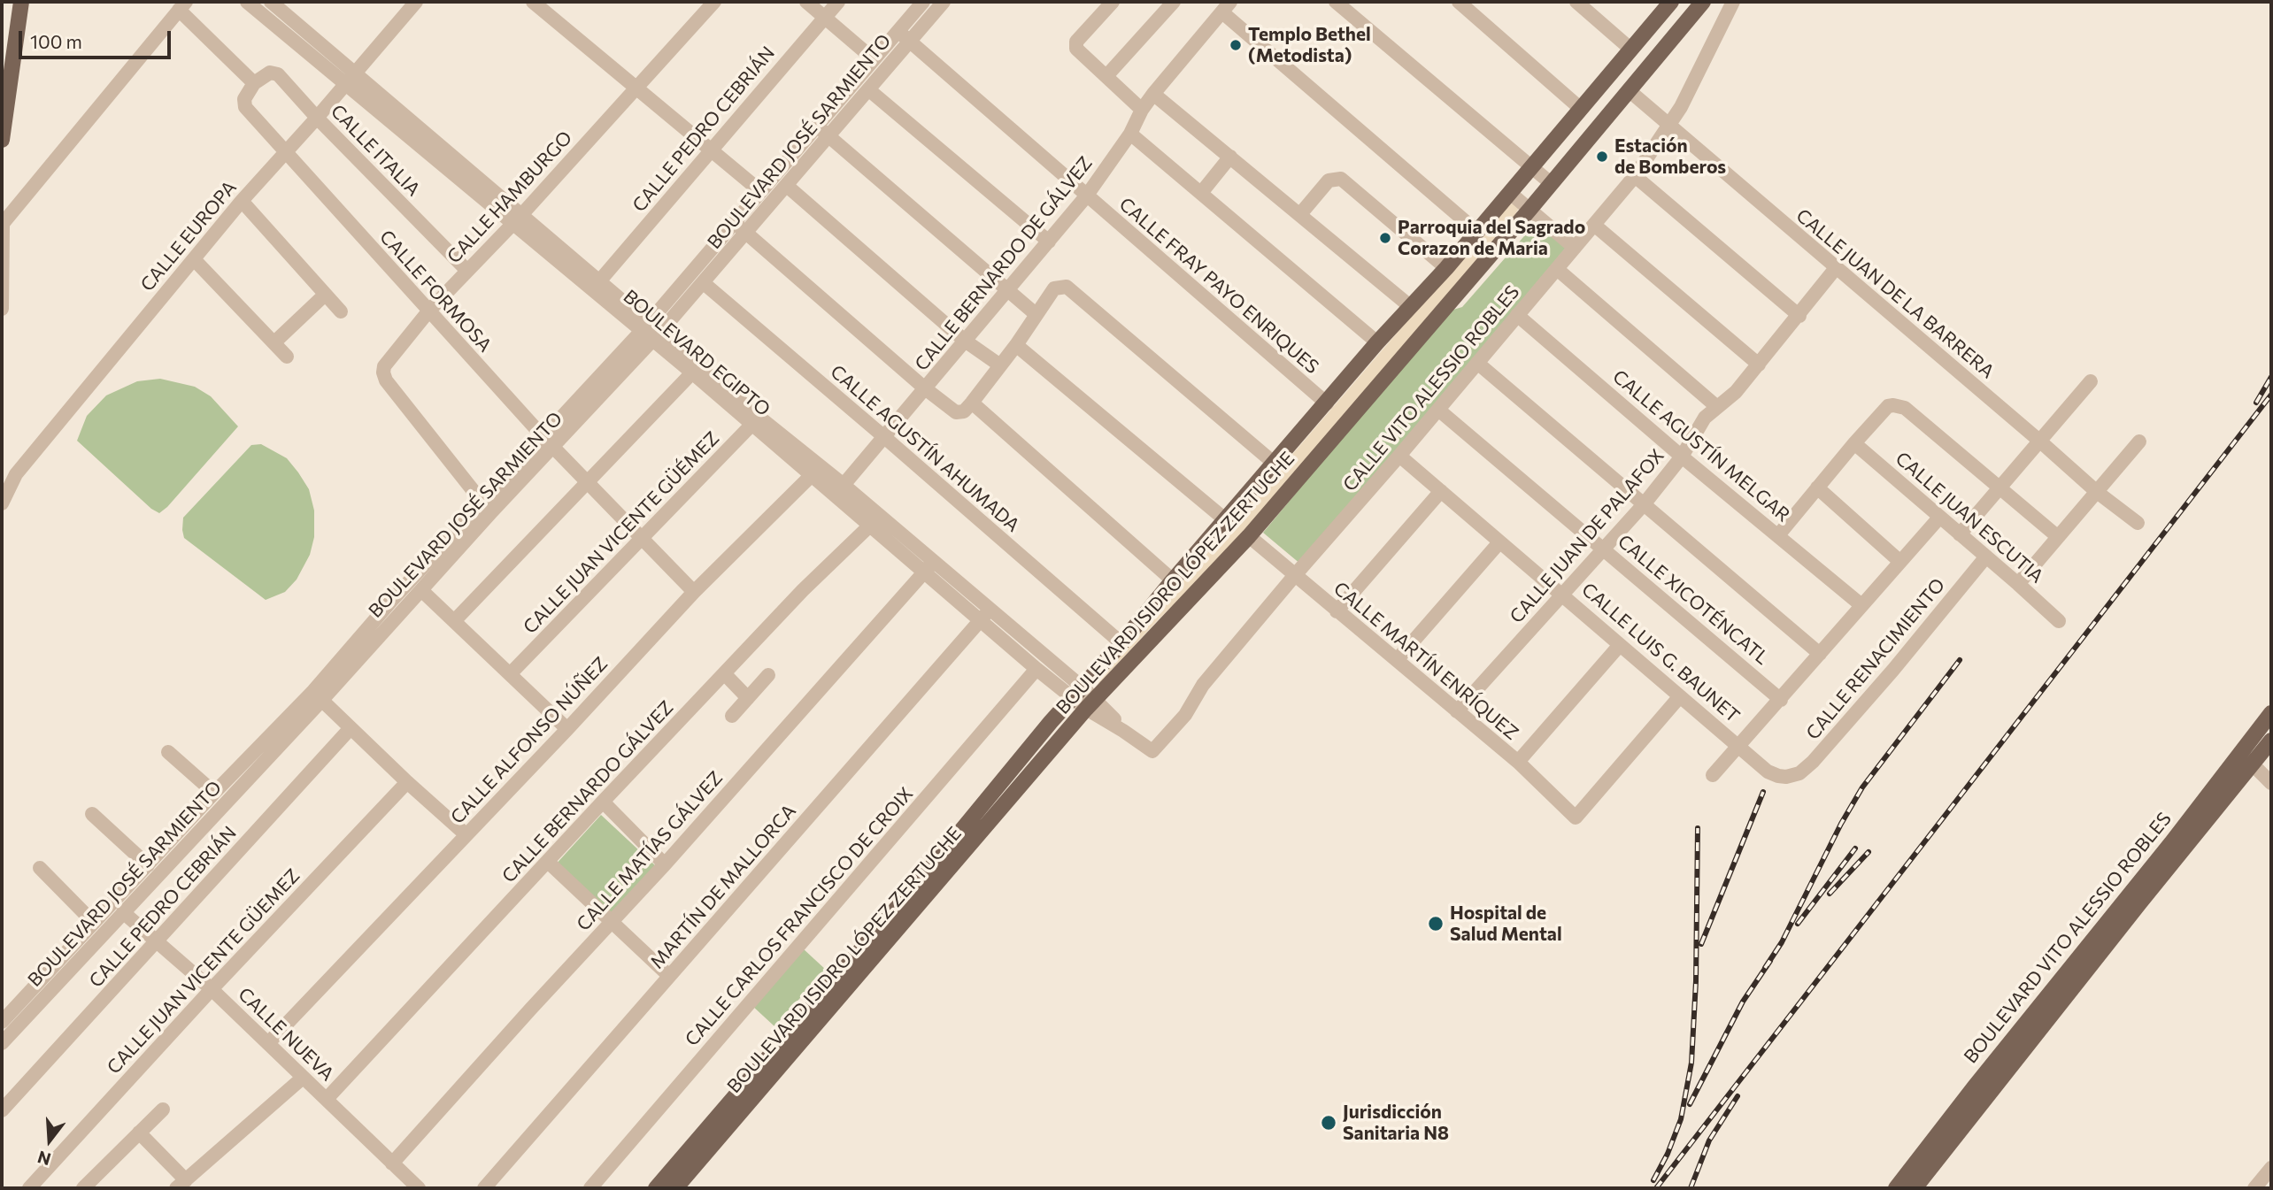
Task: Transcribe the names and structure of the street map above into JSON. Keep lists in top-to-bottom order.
{
  "streets": {
    "main road": ["BOULEVARD ISIDRO LÓPEZ ZERTUCHE", "BOULEVARD VITO ALESSIO ROBLES"],
    "street": [
      "CALLE PEDRO CEBRIÁN",
      "BOULEVARD JOSÉ SARMIENTO",
      "CALLE ITALIA",
      "CALLE HAMBURGO",
      "CALLE EUROPA",
      "CALLE BERNARDO DE GÁLVEZ",
      "CALLE FRAY PAYO ENRIQUES",
      "CALLE FORMOSA",
      "CALLE JUAN DE LA BARRERA",
      "BOULEVARD EGIPTO",
      "CALLE VITO ALESSIO ROBLES",
      "CALLE AGUSTÍN MELGAR",
      "CALLE AGUSTÍN AHUMADA",
      "CALLE JUAN ESCUTIA",
      "CALLE JUAN VICENTE GÜÉMEZ",
      "CALLE JUAN DE PALAFOX",
      "CALLE XICOTÉNCATL",
      "CALLE LUIS G. BAUNET",
      "CALLE RENACIMIENTO",
      "CALLE MARTÍN ENRÍQUEZ",
      "CALLE ALFONSO NÚÑEZ",
      "CALLE BERNARDO GÁLVEZ",
      "CALLE MATÍAS GÁLVEZ",
      "MARTÍN DE MALLORCA",
      "CALLE CARLOS FRANCISCO DE CROIX",
      "CALLE JUAN VICENTE GÜEMEZ",
      "CALLE NUEVA"
    ]
  },
  "crossings": [
    ["CALLE PEDRO CEBRIÁN", "BOULEVARD EGIPTO"],
    ["CALLE PEDRO CEBRIÁN", "CALLE NUEVA"],
    ["BOULEVARD JOSÉ SARMIENTO", "CALLE HAMBURGO"],
    ["BOULEVARD JOSÉ SARMIENTO", "CALLE FRAY PAYO ENRIQUES"],
    ["BOULEVARD JOSÉ SARMIENTO", "CALLE FORMOSA"],
    ["BOULEVARD JOSÉ SARMIENTO", "BOULEVARD EGIPTO"],
    ["BOULEVARD JOSÉ SARMIENTO", "CALLE AGUSTÍN AHUMADA"],
    ["BOULEVARD JOSÉ SARMIENTO", "CALLE NUEVA"],
    ["CALLE ITALIA", "CALLE HAMBURGO"],
    ["CALLE ITALIA", "CALLE EUROPA"],
    ["CALLE ITALIA", "CALLE FORMOSA"],
    ["CALLE HAMBURGO", "CALLE FORMOSA"],
    ["CALLE HAMBURGO", "BOULEVARD EGIPTO"],
    ["CALLE EUROPA", "CALLE FORMOSA"],
    ["CALLE EUROPA", "BOULEVARD EGIPTO"],
    ["CALLE BERNARDO DE GÁLVEZ", "CALLE FRAY PAYO ENRIQUES"],
    ["CALLE BERNARDO DE GÁLVEZ", "BOULEVARD EGIPTO"],
    ["CALLE BERNARDO DE GÁLVEZ", "CALLE AGUSTÍN AHUMADA"],
    ["CALLE FRAY PAYO ENRIQUES", "BOULEVARD ISIDRO LÓPEZ ZERTUCHE"],
    ["CALLE FORMOSA", "CALLE JUAN VICENTE GÜÉMEZ"],
    ["CALLE FORMOSA", "CALLE ALFONSO NÚÑEZ"],
    ["CALLE JUAN DE LA BARRERA", "CALLE VITO ALESSIO ROBLES"],
    ["CALLE JUAN DE LA BARRERA", "CALLE JUAN DE PALAFOX"],
    ["CALLE JUAN DE LA BARRERA", "BOULEVARD ISIDRO LÓPEZ ZERTUCHE"],
    ["BOULEVARD EGIPTO", "CALLE VITO ALESSIO ROBLES"],
    ["BOULEVARD EGIPTO", "CALLE JUAN VICENTE GÜÉMEZ"],
    ["BOULEVARD EGIPTO", "BOULEVARD ISIDRO LÓPEZ ZERTUCHE"],
    ["BOULEVARD EGIPTO", "CALLE ALFONSO NÚÑEZ"],
    ["BOULEVARD EGIPTO", "CALLE BERNARDO GÁLVEZ"],
    ["BOULEVARD EGIPTO", "CALLE MATÍAS GÁLVEZ"],
    ["BOULEVARD EGIPTO", "MARTÍN DE MALLORCA"],
    ["BOULEVARD EGIPTO", "CALLE CARLOS FRANCISCO DE CROIX"],
    ["CALLE VITO ALESSIO ROBLES", "CALLE AGUSTÍN MELGAR"],
    ["CALLE VITO ALESSIO ROBLES", "CALLE XICOTÉNCATL"],
    ["CALLE VITO ALESSIO ROBLES", "CALLE LUIS G. BAUNET"],
    ["CALLE VITO ALESSIO ROBLES", "CALLE MARTÍN ENRÍQUEZ"],
    ["CALLE AGUSTÍN MELGAR", "CALLE JUAN DE PALAFOX"],
    ["CALLE AGUSTÍN AHUMADA", "BOULEVARD ISIDRO LÓPEZ ZERTUCHE"],
    ["CALLE JUAN ESCUTIA", "CALLE RENACIMIENTO"],
    ["CALLE JUAN DE PALAFOX", "CALLE XICOTÉNCATL"],
    ["CALLE JUAN DE PALAFOX", "CALLE LUIS G. BAUNET"],
    ["CALLE JUAN DE PALAFOX", "CALLE MARTÍN ENRÍQUEZ"],
    ["BOULEVARD ISIDRO LÓPEZ ZERTUCHE", "CALLE MARTÍN ENRÍQUEZ"],
    ["CALLE LUIS G. BAUNET", "CALLE RENACIMIENTO"],
    ["CALLE LUIS G. BAUNET", "CALLE MARTÍN ENRÍQUEZ"],
    ["CALLE ALFONSO NÚÑEZ", "CALLE NUEVA"],
    ["CALLE BERNARDO GÁLVEZ", "CALLE NUEVA"],
    ["CALLE MATÍAS GÁLVEZ", "CALLE NUEVA"],
    ["CALLE JUAN VICENTE GÜEMEZ", "CALLE NUEVA"]
  ],
  "places": [
    "Templo Bethel (Metodista)",
    "Estación de Bomberos",
    "Parroquia del Sagrado Corazon de Maria",
    "Hospital de Salud Mental",
    "Jurisdicción Sanitaria N8"
  ],
  "scale_bar": "100 m",
  "north": "bottom"
}
